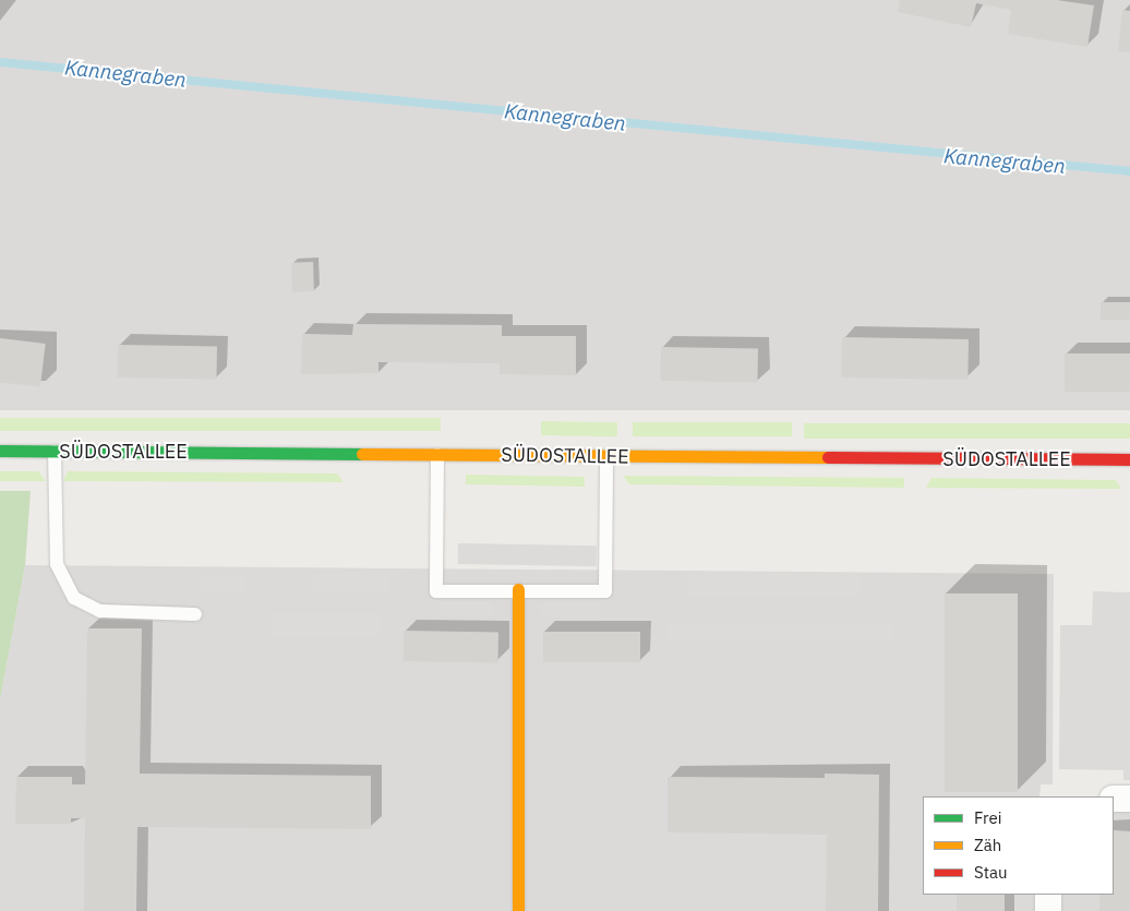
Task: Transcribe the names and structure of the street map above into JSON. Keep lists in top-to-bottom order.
{
  "streets": {
    "street": ["SÜDOSTALLEE"]
  },
  "water": ["Kannegraben"],
  "legend": ["Frei", "Zäh", "Stau"]
}
